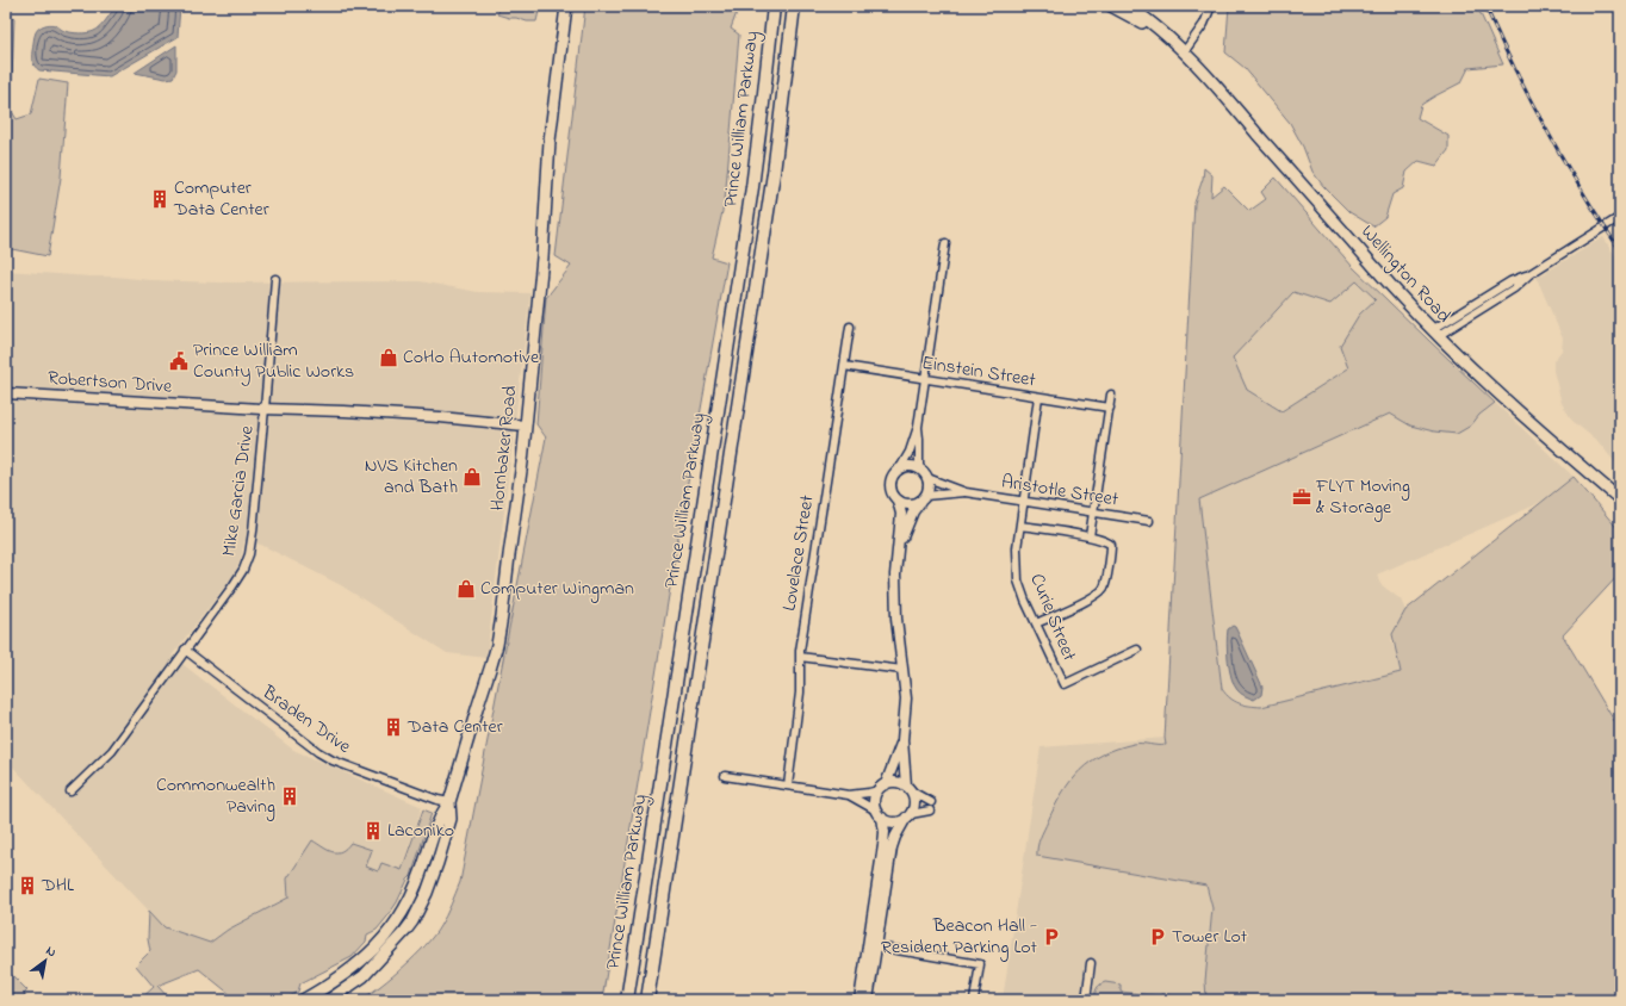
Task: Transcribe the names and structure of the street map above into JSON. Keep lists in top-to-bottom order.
{
  "streets": {
    "highway": ["Prince William Parkway"],
    "main road": ["Wellington Road", "Hornbaker Road"],
    "street": [
      "Einstein Street",
      "Robertson Drive",
      "Mike Garcia Drive",
      "Aristotle Street",
      "Lovelace Street",
      "Curie Street",
      "Braden Drive"
    ]
  },
  "crossings": [
    ["Einstein Street", "Lovelace Street"],
    ["Einstein Street", "Curie Street"],
    ["Robertson Drive", "Hornbaker Road"],
    ["Robertson Drive", "Mike Garcia Drive"],
    ["Hornbaker Road", "Braden Drive"],
    ["Mike Garcia Drive", "Braden Drive"],
    ["Aristotle Street", "Curie Street"]
  ],
  "places": {
    "building": [
      "Computer Data Center",
      "Data Center",
      "Commonwealth Paving",
      "Laconiko",
      "DHL"
    ],
    "shop": ["CoHo Automotive", "NVS Kitchen and Bath", "Computer Wingman"],
    "public building": ["Prince William County Public Works"],
    "office": ["FLYT Moving & Storage"],
    "parking": ["Beacon Hall - Resident Parking Lot", "Tower Lot"]
  },
  "north": "top right"
}
